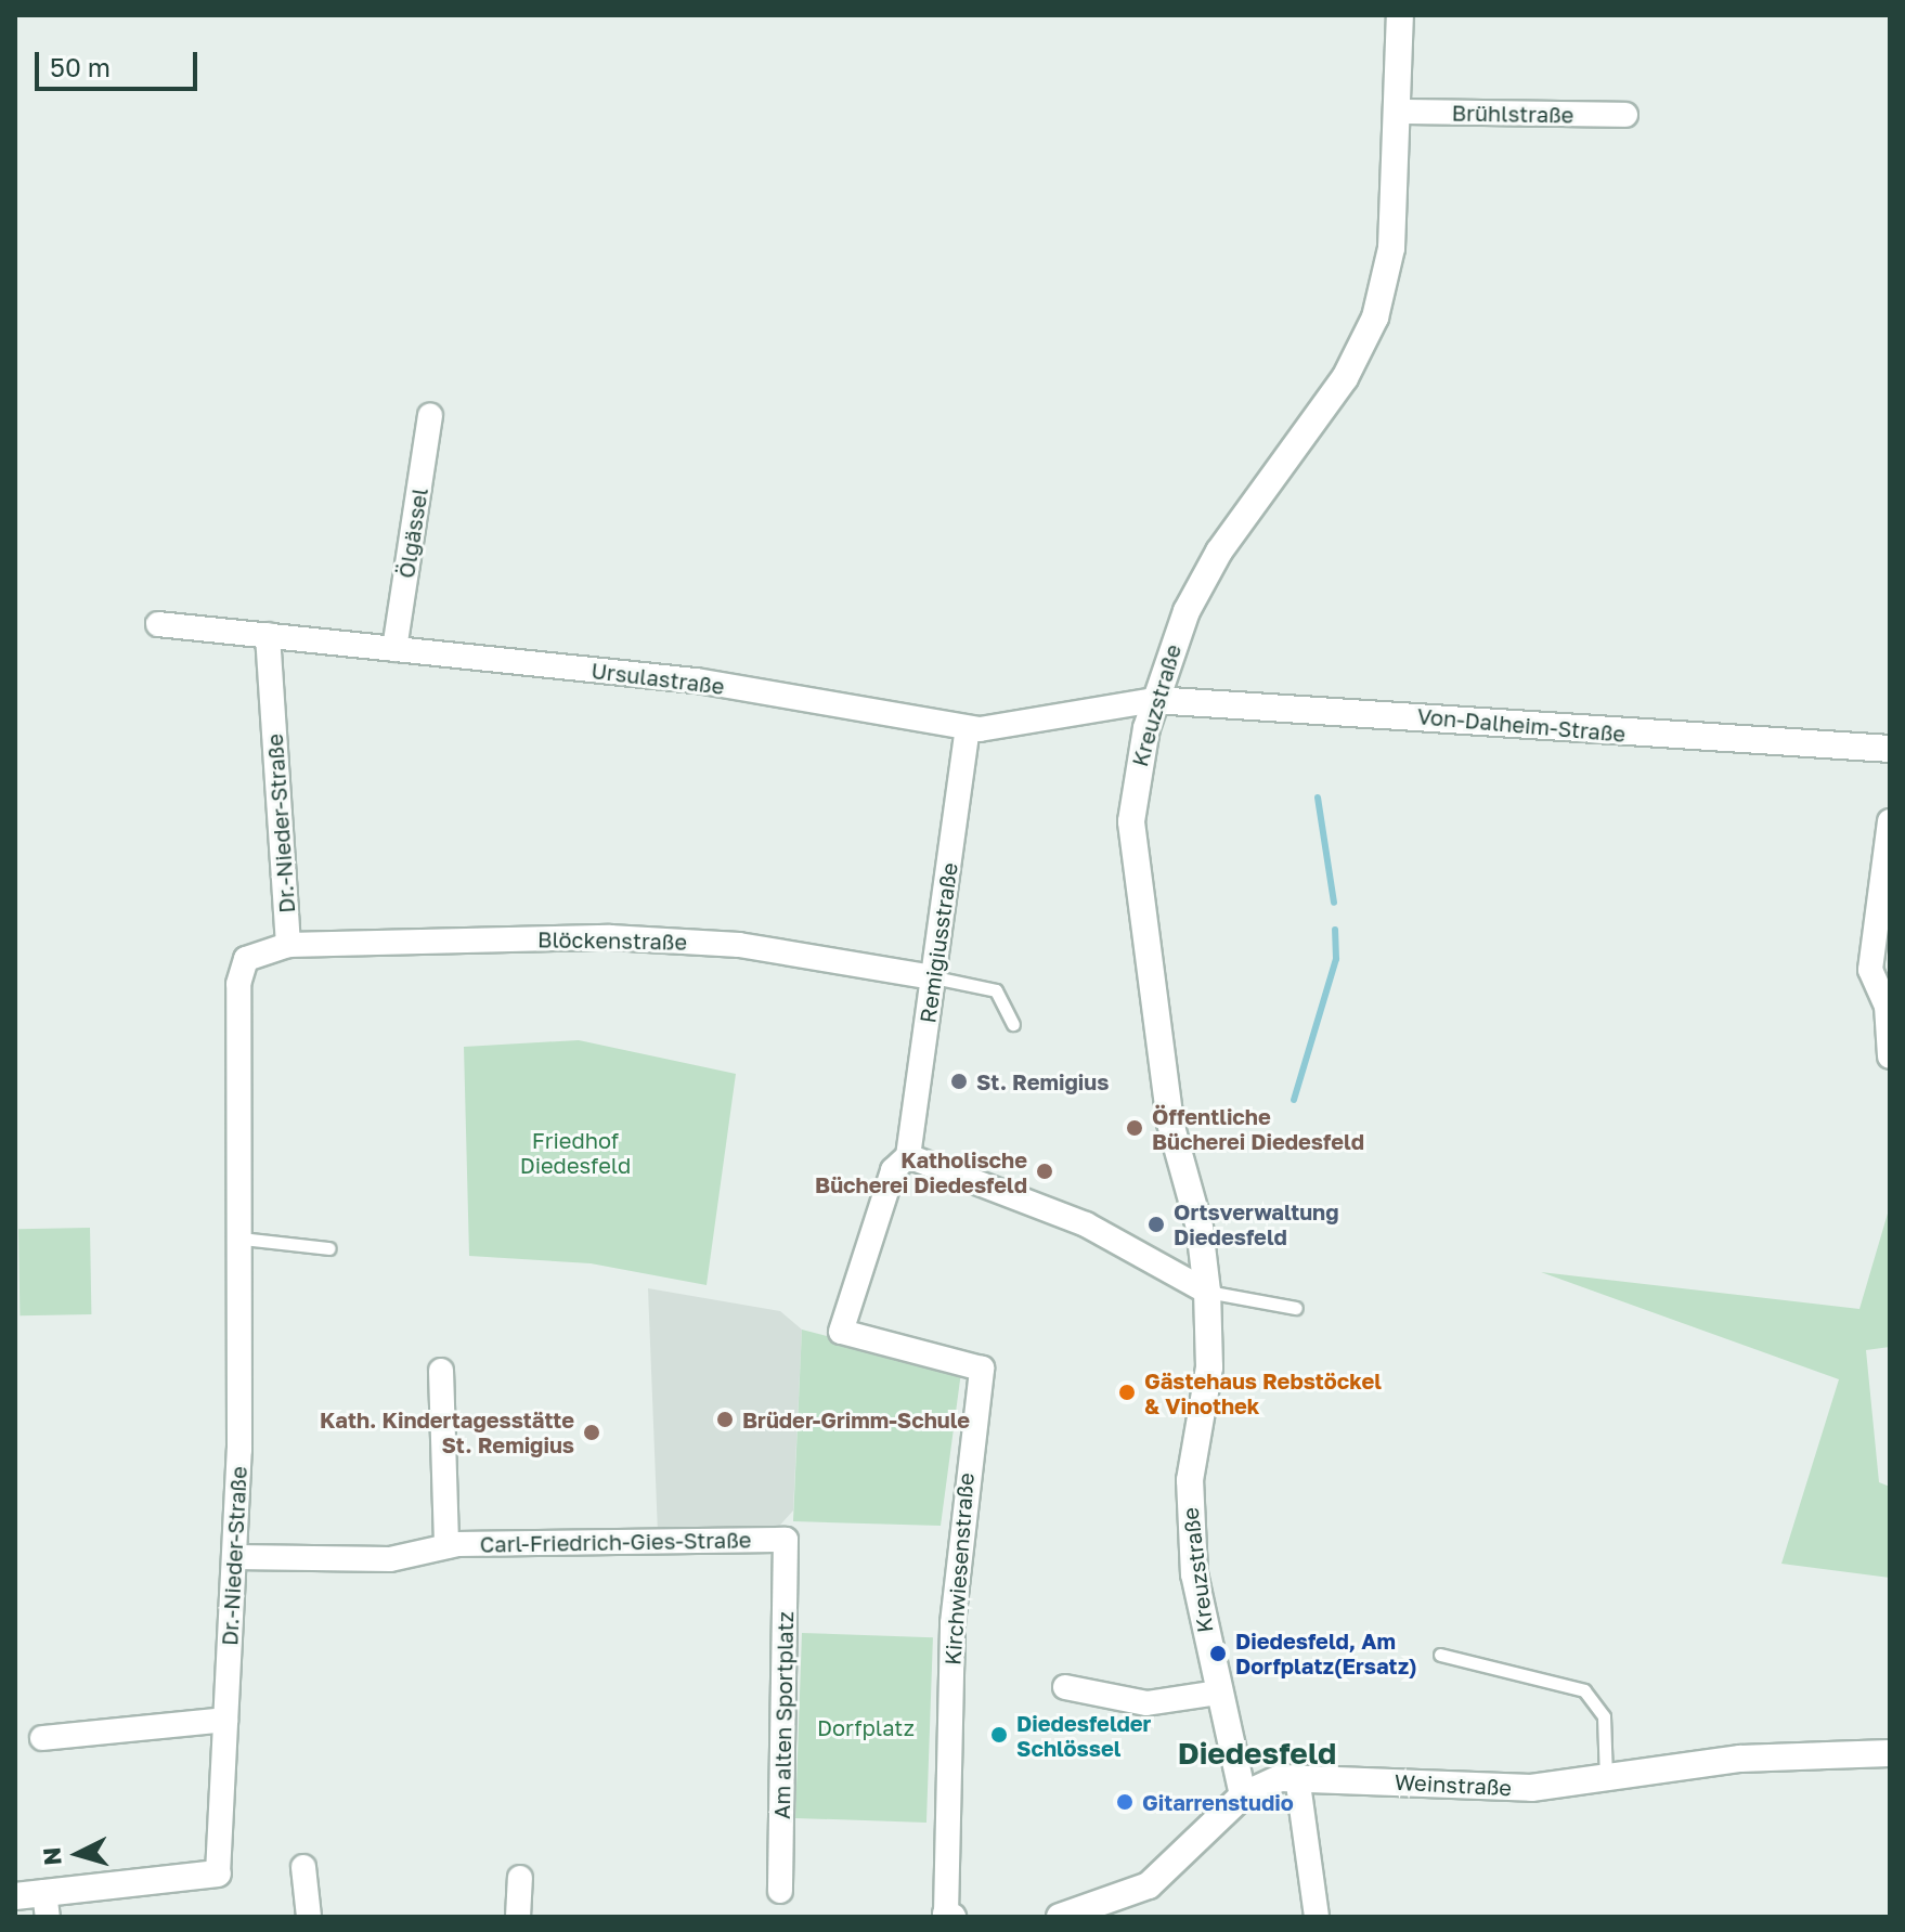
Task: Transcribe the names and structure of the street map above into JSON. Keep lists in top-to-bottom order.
{
  "streets": {
    "street": [
      "Brühlstraße",
      "Ölgässel",
      "Ursulastraße",
      "Kreuzstraße",
      "Von-Dalheim-Straße",
      "Dr.-Nieder-Straße",
      "Blöckenstraße",
      "Remigiusstraße",
      "Carl-Friedrich-Gies-Straße",
      "Kirchwiesenstraße",
      "Am alten Sportplatz",
      "Weinstraße"
    ]
  },
  "crossings": [
    ["Brühlstraße", "Kreuzstraße"],
    ["Ölgässel", "Ursulastraße"],
    ["Ursulastraße", "Kreuzstraße"],
    ["Ursulastraße", "Von-Dalheim-Straße"],
    ["Ursulastraße", "Dr.-Nieder-Straße"],
    ["Ursulastraße", "Remigiusstraße"],
    ["Kreuzstraße", "Von-Dalheim-Straße"],
    ["Kreuzstraße", "Weinstraße"],
    ["Dr.-Nieder-Straße", "Blöckenstraße"],
    ["Dr.-Nieder-Straße", "Carl-Friedrich-Gies-Straße"],
    ["Blöckenstraße", "Remigiusstraße"],
    ["Remigiusstraße", "Kirchwiesenstraße"],
    ["Carl-Friedrich-Gies-Straße", "Am alten Sportplatz"]
  ],
  "districts": ["Diedesfeld"],
  "parks": ["Friedhof Diedesfeld", "Dorfplatz"],
  "places": [
    "St. Remigius",
    "Öffentliche Bücherei Diedesfeld",
    "Katholische Bücherei Diedesfeld",
    "Ortsverwaltung Diedesfeld",
    "Gästehaus Rebstöckel & Vinothek",
    "Brüder-Grimm-Schule",
    "Kath. Kindertagesstätte St. Remigius",
    "Diedesfeld, Am Dorfplatz(Ersatz)",
    "Diedesfelder Schlössel",
    "Gitarrenstudio"
  ],
  "scale_bar": "50 m",
  "north": "left"
}
